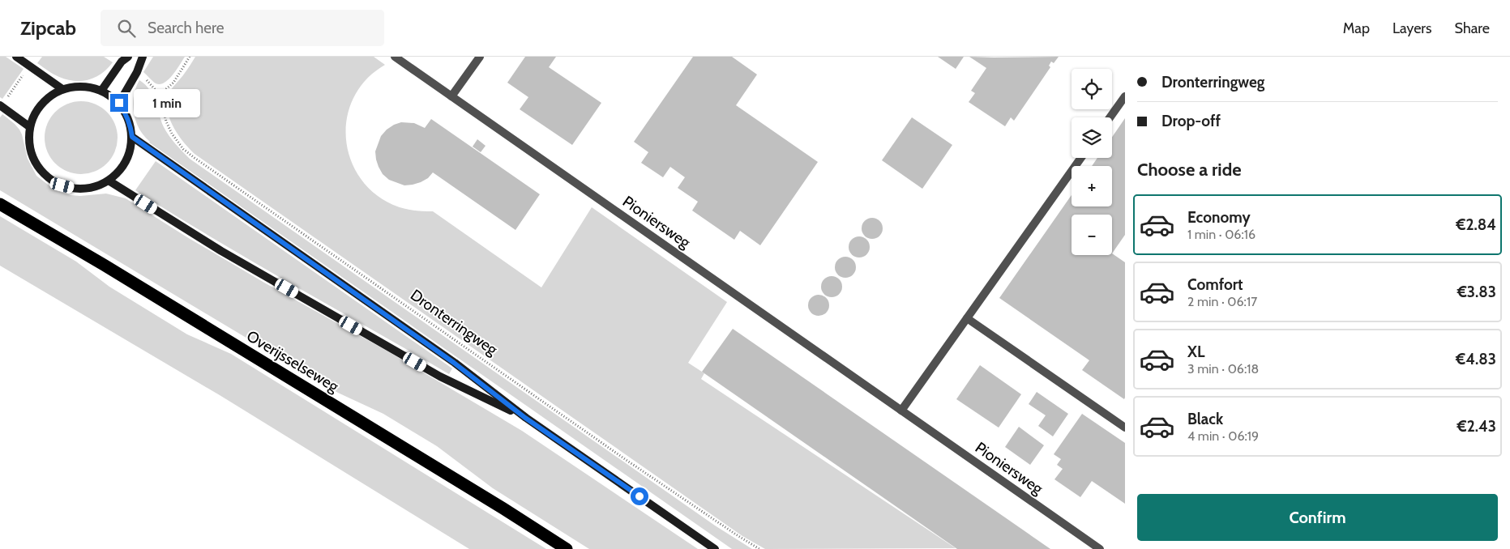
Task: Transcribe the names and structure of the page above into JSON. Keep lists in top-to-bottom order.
{
  "streets": {
    "highway": ["Overijsselseweg"],
    "street": ["Pioniersweg"],
    "path": ["Dronterringweg"]
  },
  "page": {
    "header": "Zipcab",
    "search": "Search here",
    "nav": ["Map", "Layers", "Share"],
    "banner": ["Dronterringweg", "Drop-off"],
    "map_buttons": ["+", "−"],
    "bubble": "1 min",
    "heading": "Choose a ride",
    "list": [
      {
        "name": "Economy",
        "note": "1 min · 06:16",
        "value": "€2.84"
      },
      {
        "name": "Comfort",
        "note": "2 min · 06:17",
        "value": "€3.83"
      },
      {
        "name": "XL",
        "note": "3 min · 06:18",
        "value": "€4.83"
      },
      {
        "name": "Black",
        "note": "4 min · 06:19",
        "value": "€2.43"
      }
    ],
    "buttons": "Confirm"
  }
}
